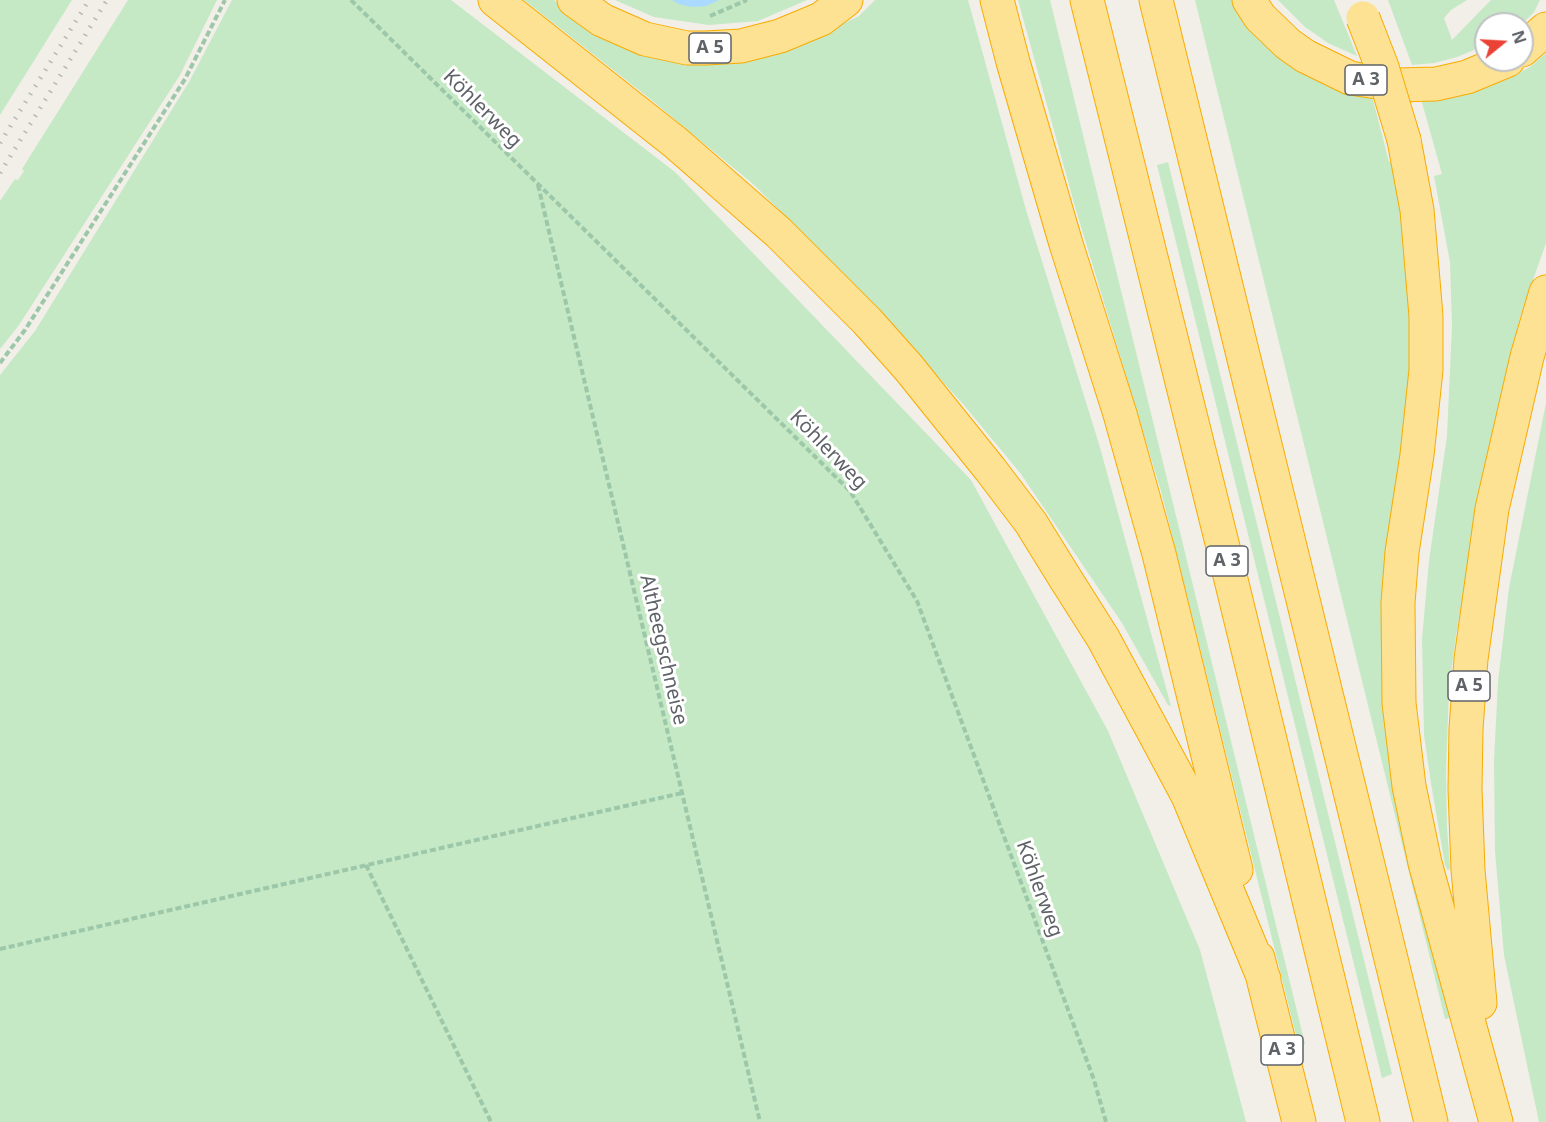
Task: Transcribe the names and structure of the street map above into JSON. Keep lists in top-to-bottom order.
{
  "streets": {
    "highway": ["A 5", "A 3"],
    "path": ["Köhlerweg", "Altheegschneise"]
  },
  "crossings": [
    ["Köhlerweg", "Altheegschneise"]
  ],
  "north": "right"
}
